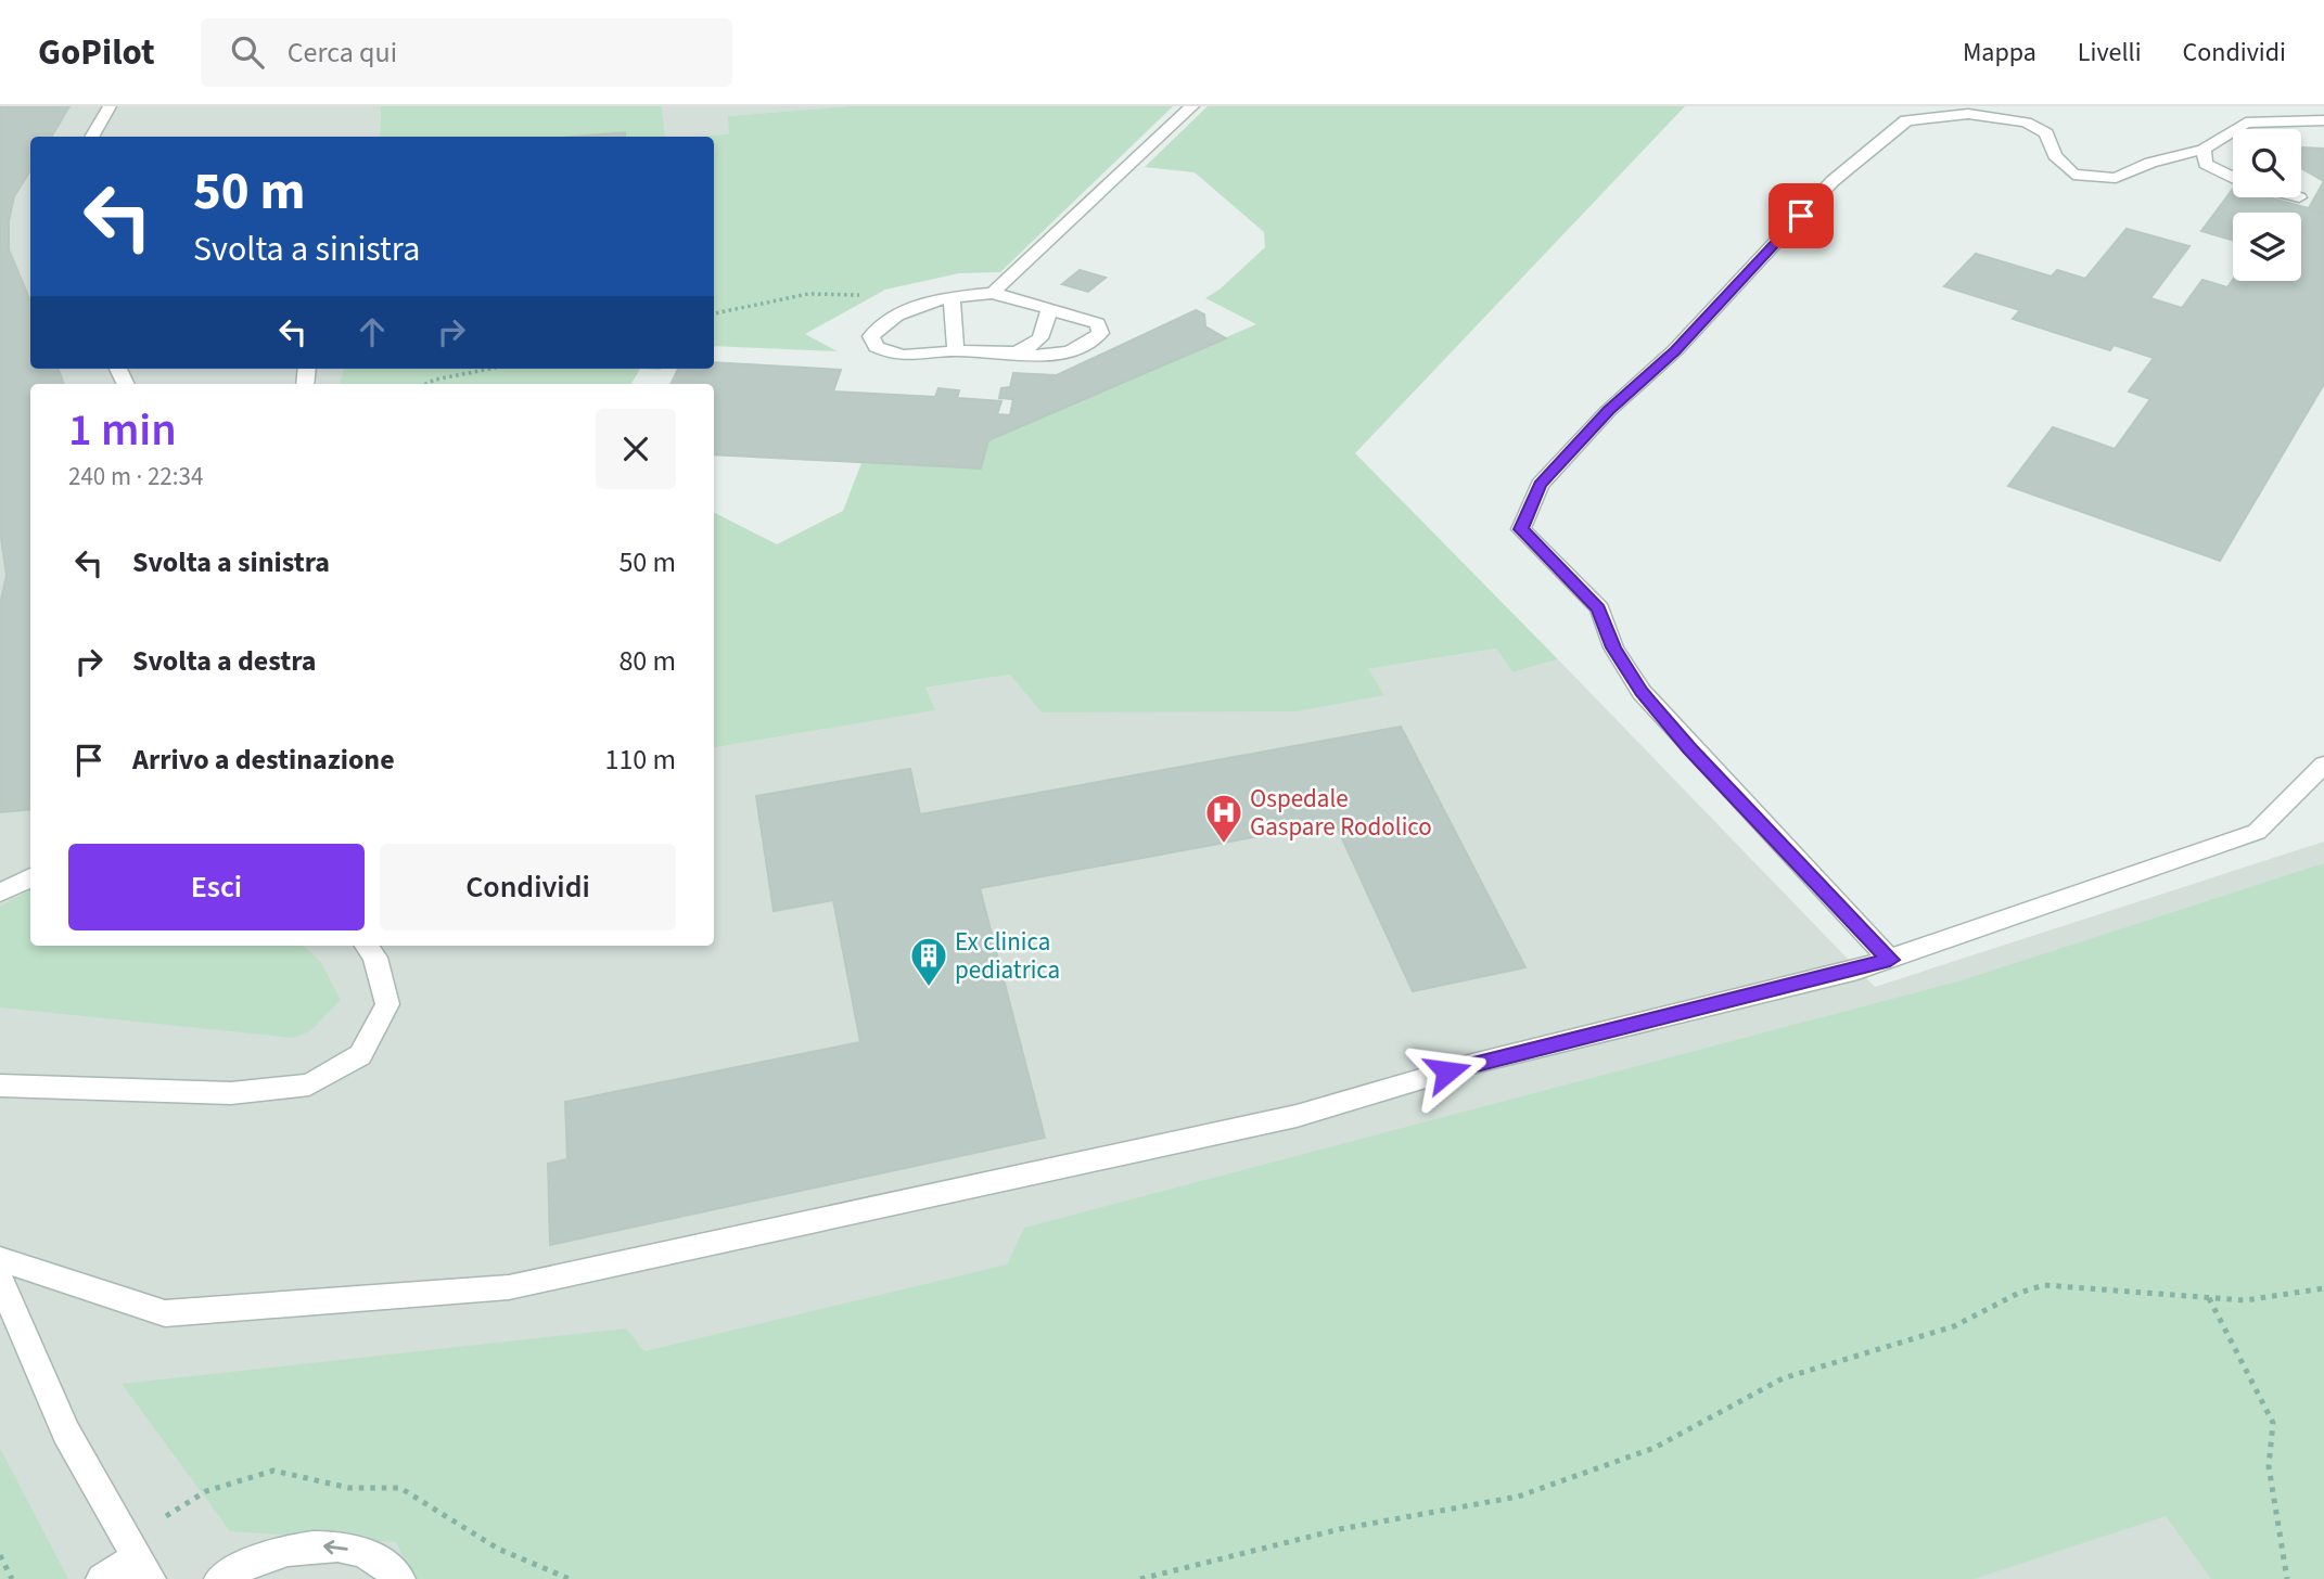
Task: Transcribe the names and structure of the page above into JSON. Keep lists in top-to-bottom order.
{
  "places": {
    "hospital": ["Ospedale Gaspare Rodolico"],
    "building": ["Ex clinica pediatrica"]
  },
  "page": {
    "header": "GoPilot",
    "search": "Cerca qui",
    "nav": ["Mappa", "Livelli", "Condividi"],
    "turn": ["50 m", "Svolta a sinistra"],
    "heading": ["1 min", "240 m · 22:34"],
    "list": [
      {
        "name": "Svolta a sinistra",
        "value": "50 m"
      },
      {
        "name": "Svolta a destra",
        "value": "80 m"
      },
      {
        "name": "Arrivo a destinazione",
        "value": "110 m"
      }
    ],
    "buttons": ["Esci", "Condividi"]
  }
}
